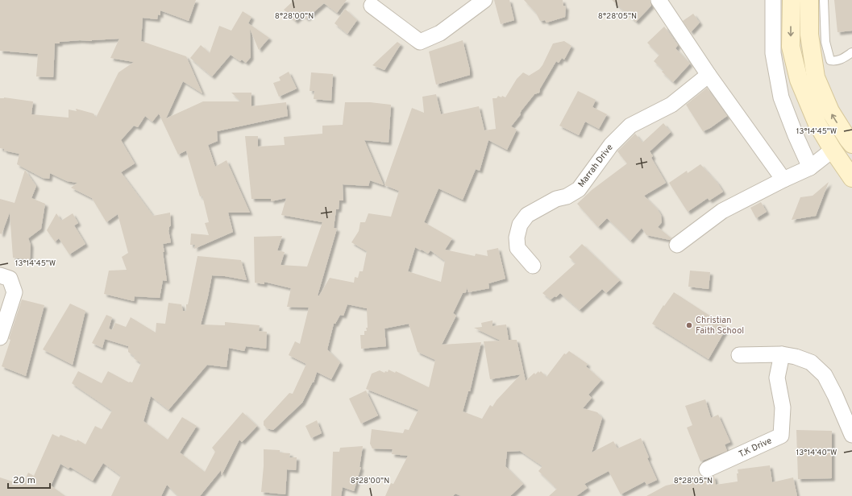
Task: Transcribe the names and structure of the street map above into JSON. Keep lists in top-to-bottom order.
{
  "streets": {
    "street": ["Marrah Drive", "T.K Drive"]
  },
  "places": ["Christian Faith School"],
  "scale_bar": "20 m",
  "coordinates": [
    "8°28'00\"N",
    "8°28'05\"N",
    "13°14'45\"W",
    "13°14'40\"W"
  ]
}
